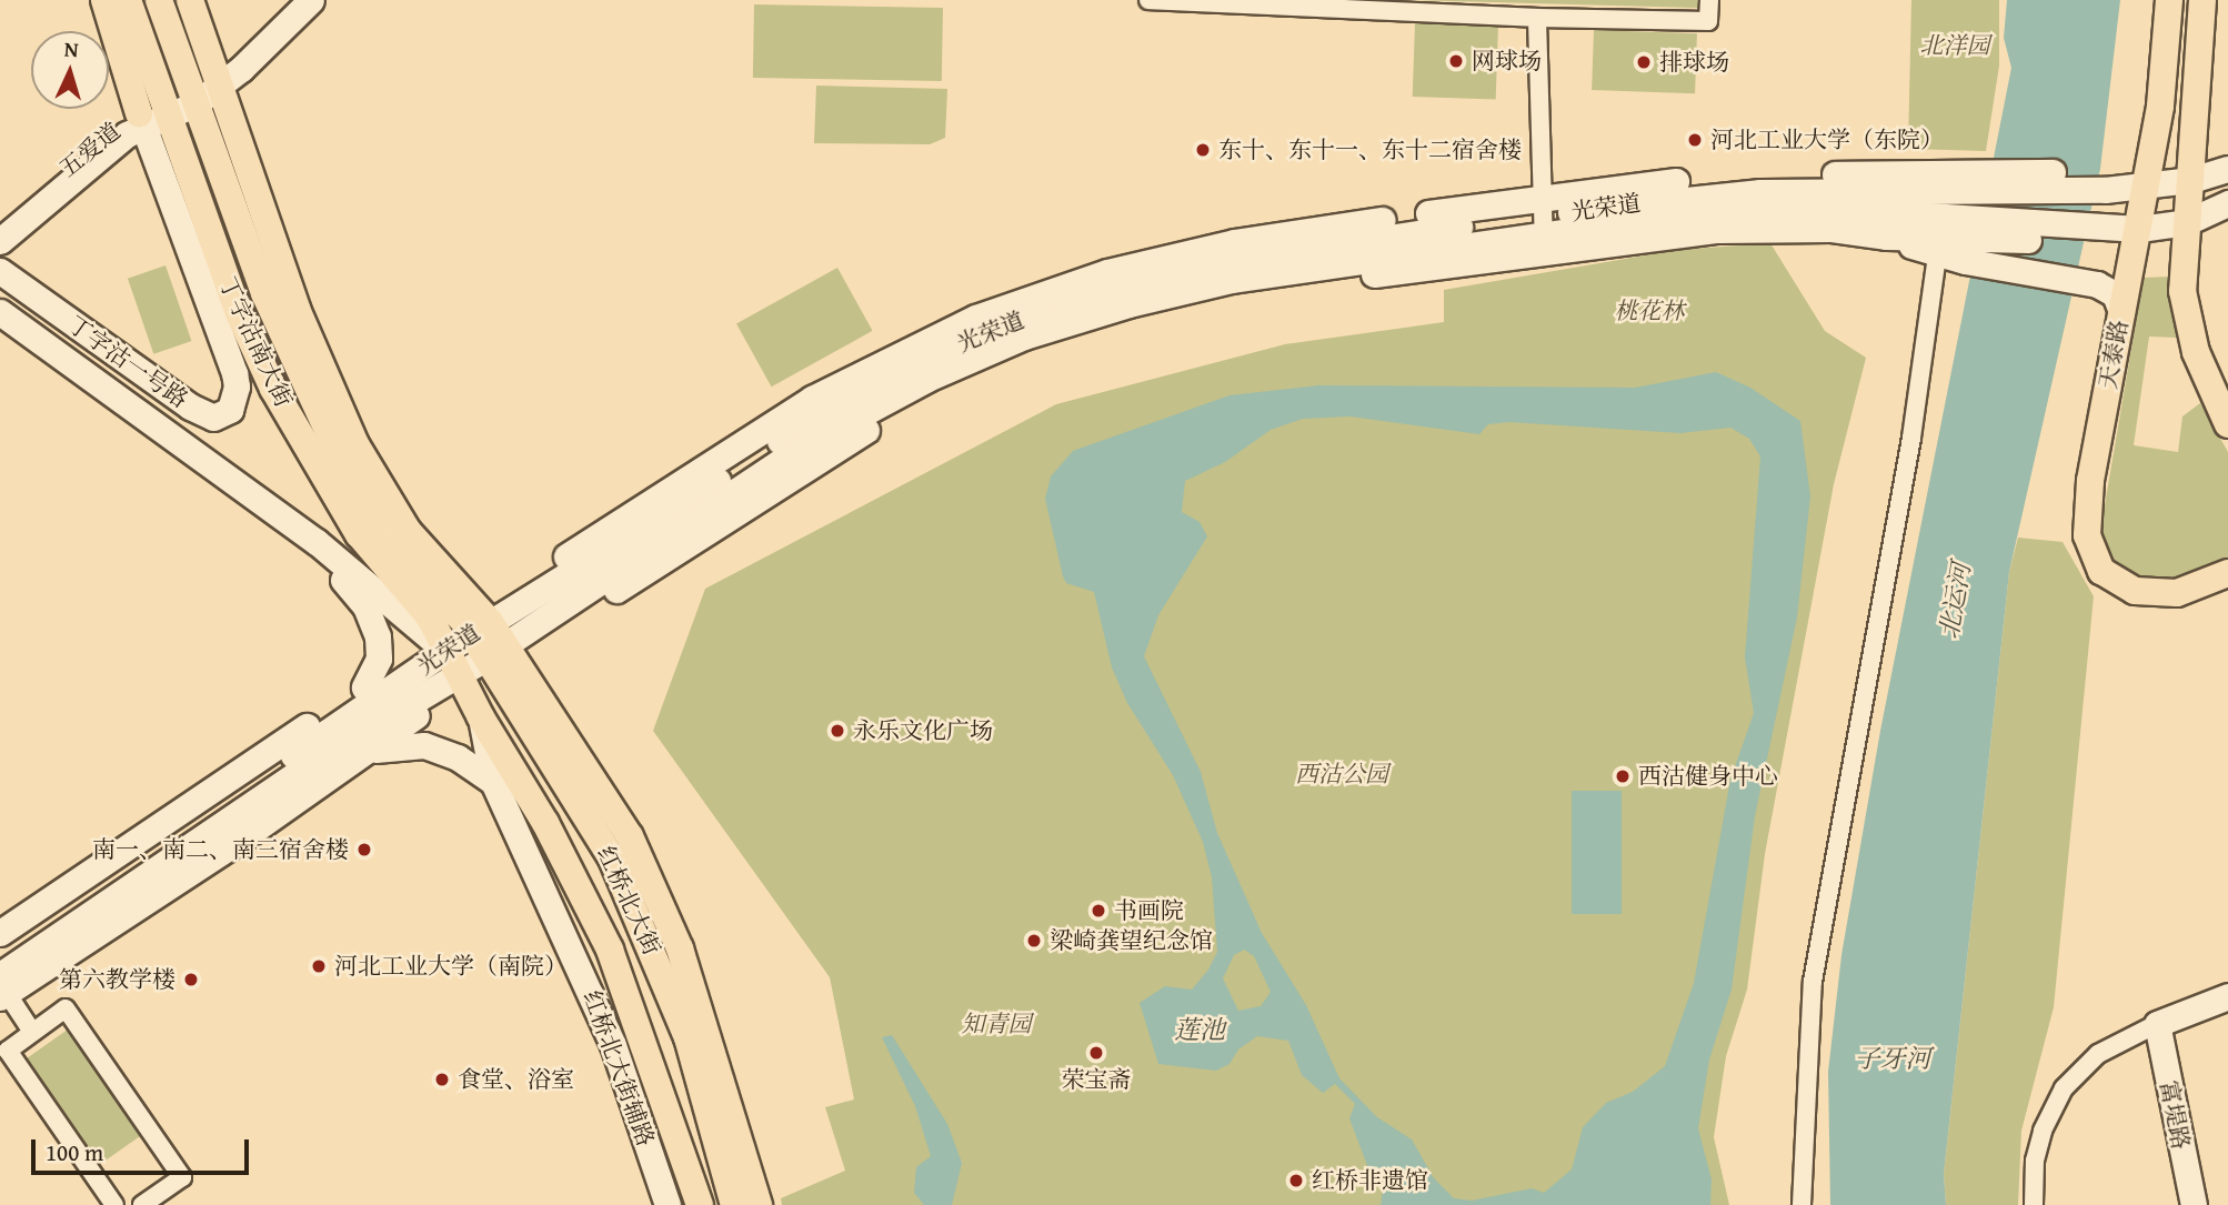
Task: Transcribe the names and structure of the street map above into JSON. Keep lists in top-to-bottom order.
{
  "streets": {
    "main road": [
      "五爱道",
      "光荣道",
      "丁字沽南大街",
      "天泰路",
      "丁字沽一号路",
      "红桥北大街",
      "红桥北大街辅路",
      "富堤路"
    ]
  },
  "crossings": [
    ["五爱道", "丁字沽南大街"],
    ["五爱道", "丁字沽一号路"],
    ["光荣道", "丁字沽南大街"],
    ["光荣道", "天泰路"],
    ["光荣道", "丁字沽一号路"],
    ["光荣道", "红桥北大街"],
    ["丁字沽南大街", "丁字沽一号路"],
    ["丁字沽南大街", "红桥北大街"],
    ["丁字沽一号路", "红桥北大街"],
    ["红桥北大街", "红桥北大街辅路"]
  ],
  "water": ["北运河", "莲池", "子牙河"],
  "parks": [
    "北洋园",
    "桃花林",
    "西沽公园",
    "知青园"
  ],
  "places": [
    "网球场",
    "排球场",
    "河北工业大学（东院）",
    "东十、东十一、东十二宿舍楼",
    "永乐文化广场",
    "西沽健身中心",
    "南一、南二、南三宿舍楼",
    "书画院",
    "梁崎龚望纪念馆",
    "河北工业大学（南院）",
    "第六教学楼",
    "荣宝斋",
    "食堂、浴室",
    "红桥非遗馆"
  ],
  "scale_bar": "100 m",
  "north": "top"
}
